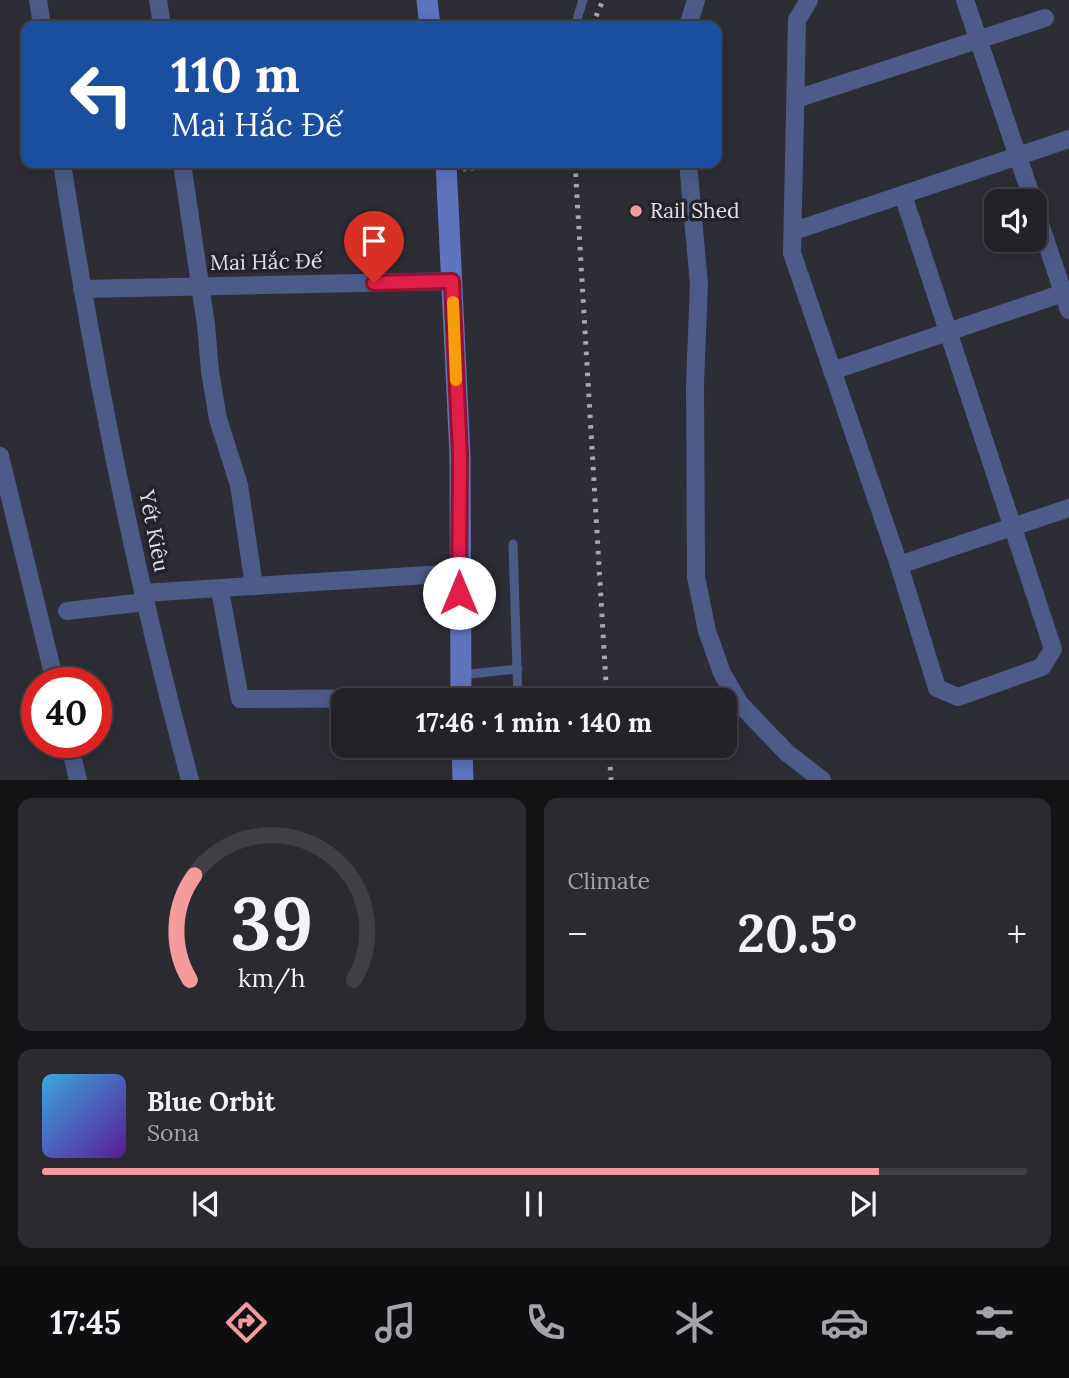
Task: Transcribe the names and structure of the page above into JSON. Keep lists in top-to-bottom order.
{
  "streets": {
    "street": ["Mai Hắc Đế", "Yết Kiêu"]
  },
  "crossings": [
    ["Mai Hắc Đế", "Yết Kiêu"]
  ],
  "places": ["Rail Shed"],
  "page": {
    "turn": ["110 m", "Mai Hắc Đế"],
    "limit": "40",
    "trip": "17:46 · 1 min · 140 m",
    "tile": "Climate",
    "heat": ["−", "20.5°", "+"],
    "song": ["Blue Orbit", "Sona"],
    "tabs": "17:45",
    "gauge": ["39", "km/h"]
  }
}
